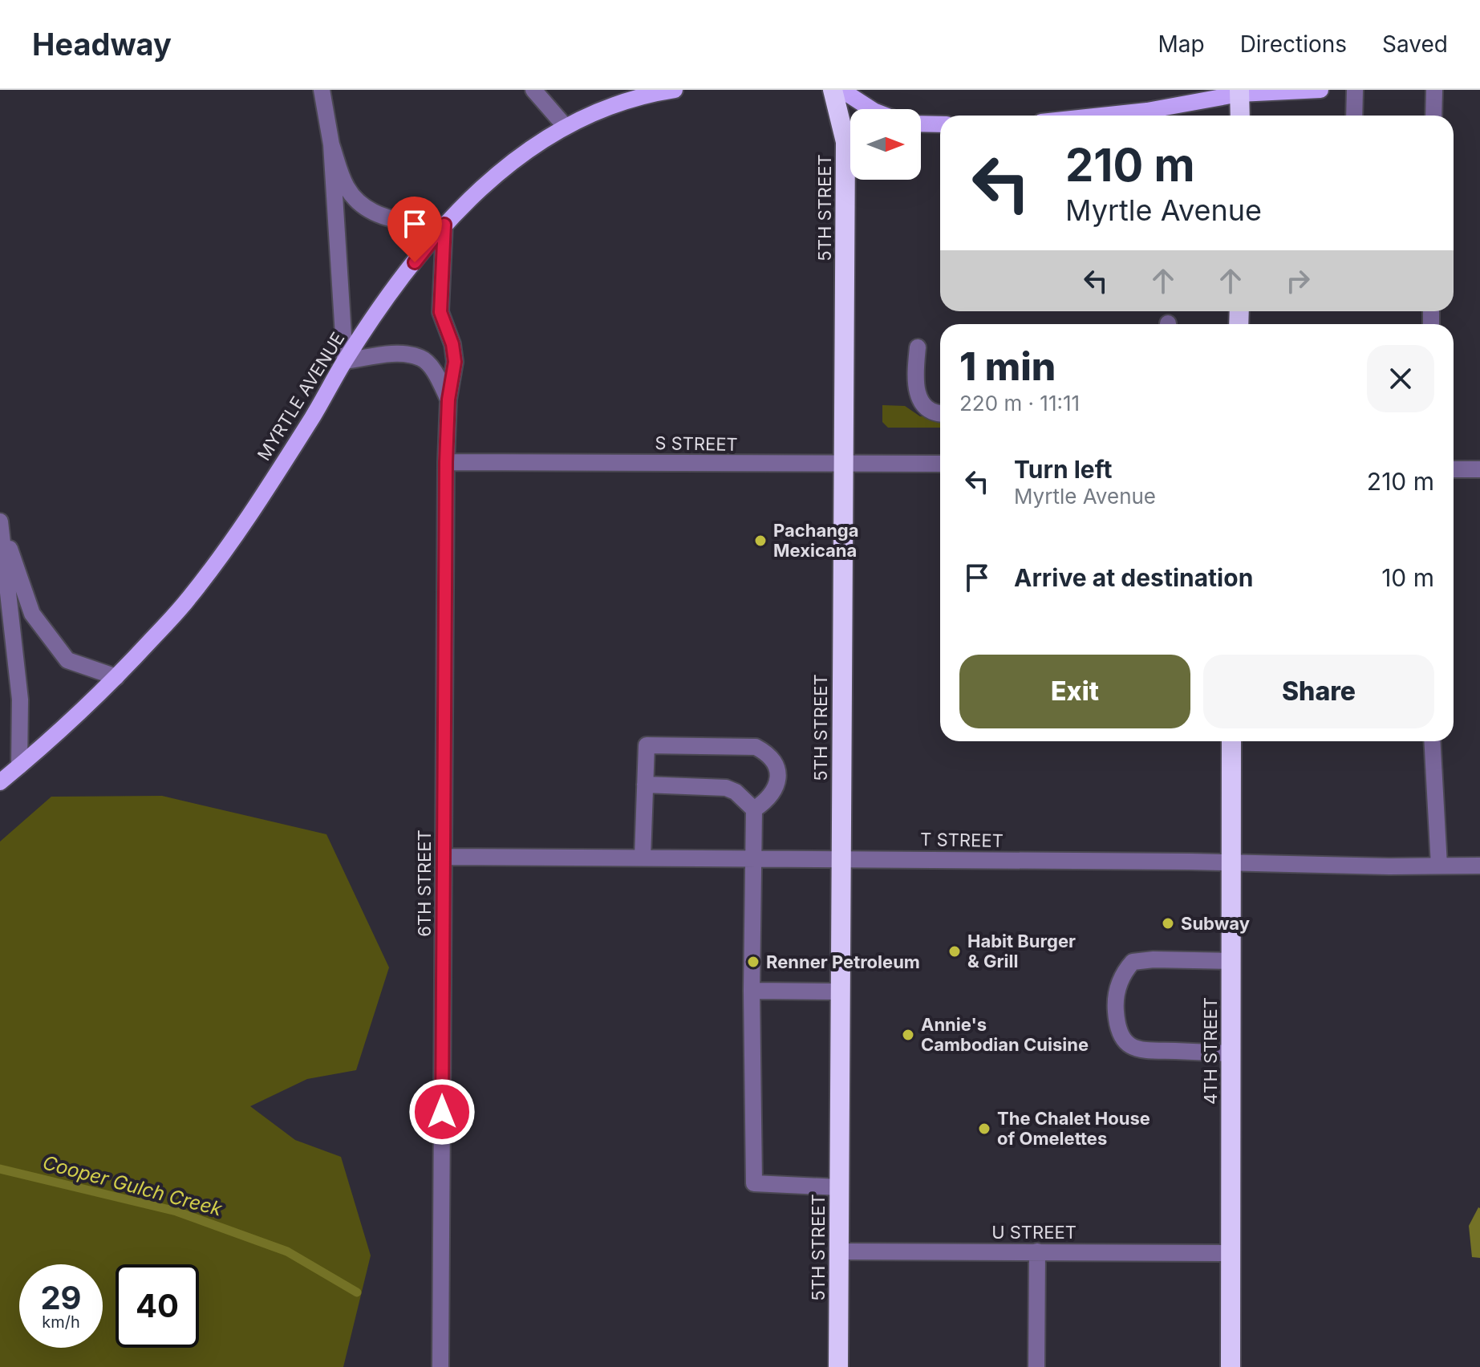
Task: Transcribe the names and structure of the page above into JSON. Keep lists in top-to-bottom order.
{
  "streets": {
    "highway": ["5TH STREET", "4TH STREET"],
    "main road": ["MYRTLE AVENUE"],
    "street": [
      "S STREET",
      "T STREET",
      "6TH STREET",
      "U STREET"
    ]
  },
  "crossings": [
    ["5TH STREET", "S STREET"],
    ["5TH STREET", "T STREET"],
    ["5TH STREET", "U STREET"],
    ["MYRTLE AVENUE", "6TH STREET"],
    ["S STREET", "6TH STREET"],
    ["T STREET", "6TH STREET"],
    ["T STREET", "4TH STREET"],
    ["4TH STREET", "U STREET"]
  ],
  "water": ["Cooper Gulch Creek"],
  "places": [
    "Pachanga Mexicana",
    "Subway",
    "Habit Burger & Grill",
    "Renner Petroleum",
    "Annie's Cambodian Cuisine",
    "The Chalet House of Omelettes"
  ],
  "north": "right",
  "page": {
    "header": "Headway",
    "nav": ["Map", "Directions", "Saved"],
    "turn": ["210 m", "Myrtle Avenue"],
    "heading": ["1 min", "220 m · 11:11"],
    "list": [
      {
        "name": "Turn left",
        "note": "Myrtle Avenue",
        "value": "210 m"
      },
      {
        "name": "Arrive at destination",
        "value": "10 m"
      }
    ],
    "buttons": ["Exit", "Share"],
    "speed": "29 km/h",
    "limit": "40"
  }
}
